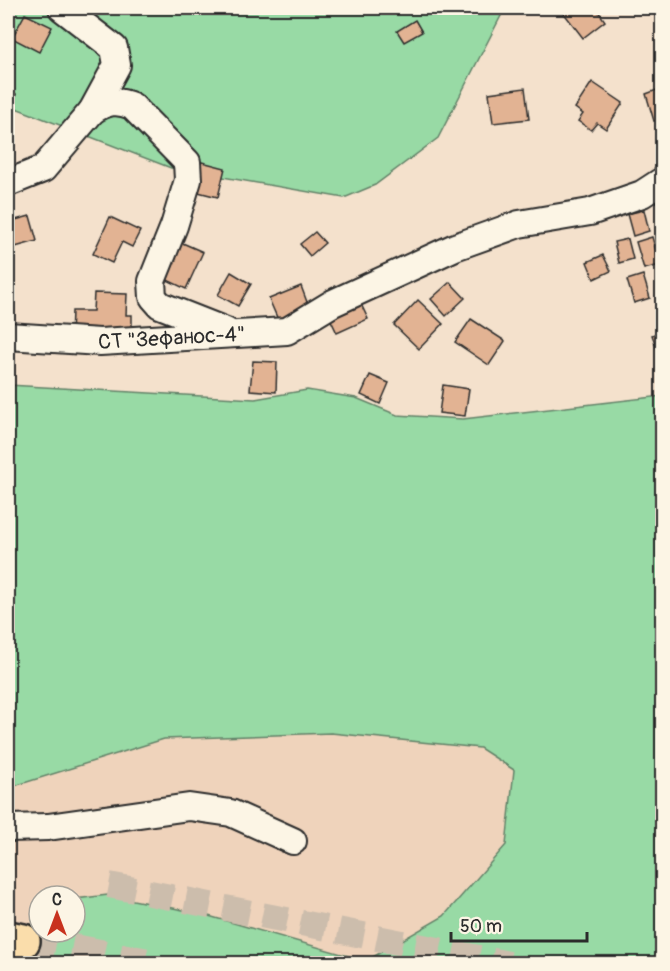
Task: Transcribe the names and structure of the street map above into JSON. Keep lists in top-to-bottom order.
{
  "streets": {
    "street": ["СТ \"Зефанос-4\""]
  },
  "scale_bar": "50 m",
  "north": "top"
}
